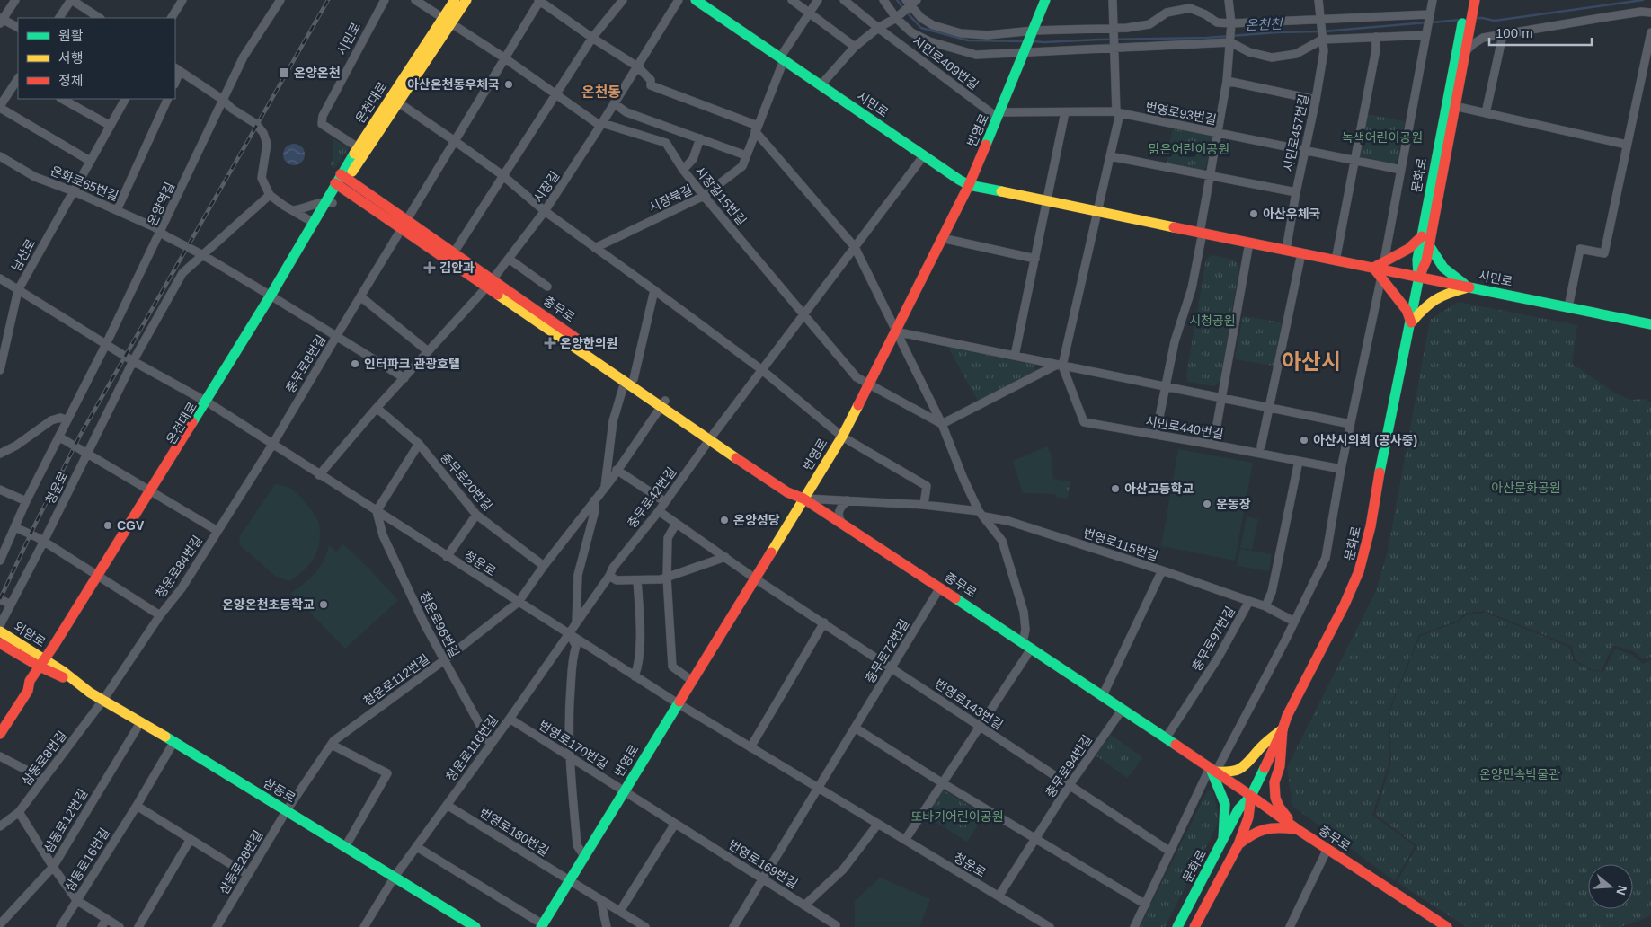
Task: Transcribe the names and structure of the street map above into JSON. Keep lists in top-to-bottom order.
{
  "streets": {
    "main road": [
      "시민로",
      "온천대로",
      "번영로",
      "문화로",
      "충무로",
      "외암로",
      "삼동로"
    ],
    "street": [
      "시민로409번길",
      "번영로93번길",
      "시민로457번길",
      "온화로65번길",
      "시장길",
      "시장길15번길",
      "시장북길",
      "온양역길",
      "남산로",
      "충무로8번길",
      "시민로440번길",
      "충무로20번길",
      "청운로",
      "충무로42번길",
      "번영로115번길",
      "청운로84번길",
      "청운로96번길",
      "충무로97번길",
      "충무로72번길",
      "청운로112번길",
      "번영로143번길",
      "번영로170번길",
      "청운로116번길",
      "삼동로8번길",
      "충무로94번길",
      "삼동로12번길",
      "번영로180번길",
      "삼동로16번길",
      "삼동로28번길",
      "번영로169번길"
    ]
  },
  "crossings": [
    ["시민로", "온천대로"],
    ["시민로", "번영로"],
    ["시민로", "시민로457번길"],
    ["시민로", "문화로"],
    ["시민로", "시장북길"],
    ["시민로", "충무로42번길"],
    ["시민로409번길", "번영로93번길"],
    ["시민로409번길", "번영로"],
    ["온천대로", "번영로"],
    ["온천대로", "시장길"],
    ["온천대로", "시장북길"],
    ["온천대로", "충무로"],
    ["온천대로", "충무로8번길"],
    ["온천대로", "청운로"],
    ["온천대로", "충무로42번길"],
    ["온천대로", "외암로"],
    ["온천대로", "삼동로"],
    ["번영로93번길", "번영로"],
    ["번영로93번길", "시민로457번길"],
    ["번영로", "시장길15번길"],
    ["번영로", "충무로"],
    ["번영로", "청운로"],
    ["번영로", "번영로115번길"],
    ["번영로", "번영로143번길"],
    ["번영로", "번영로170번길"],
    ["번영로", "청운로116번길"],
    ["번영로", "번영로180번길"],
    ["번영로", "번영로169번길"],
    ["문화로", "충무로"],
    ["온화로65번길", "온양역길"],
    ["온화로65번길", "남산로"],
    ["시장길", "시장길15번길"],
    ["시장길", "충무로"],
    ["시장길15번길", "시장북길"],
    ["시장길15번길", "충무로8번길"],
    ["시장길15번길", "충무로42번길"],
    ["온양역길", "청운로"],
    ["남산로", "청운로"],
    ["충무로", "충무로8번길"],
    ["충무로", "충무로42번길"],
    ["충무로", "번영로115번길"],
    ["충무로", "충무로97번길"],
    ["충무로", "충무로72번길"],
    ["충무로", "청운로112번길"],
    ["충무로", "충무로94번길"],
    ["충무로8번길", "청운로"],
    ["충무로8번길", "청운로84번길"],
    ["충무로20번길", "청운로112번길"],
    ["청운로", "충무로42번길"],
    ["청운로", "청운로84번길"],
    ["청운로", "청운로96번길"],
    ["청운로", "충무로72번길"],
    ["청운로", "청운로112번길"],
    ["청운로", "청운로116번길"],
    ["청운로", "충무로94번길"],
    ["충무로42번길", "청운로116번길"],
    ["번영로115번길", "충무로97번길"],
    ["청운로84번길", "삼동로8번길"],
    ["청운로84번길", "삼동로"],
    ["청운로96번길", "청운로112번길"],
    ["청운로96번길", "청운로116번길"],
    ["외암로", "삼동로"],
    ["충무로72번길", "번영로143번길"],
    ["충무로72번길", "번영로169번길"],
    ["청운로112번길", "삼동로"],
    ["청운로112번길", "삼동로28번길"],
    ["번영로143번길", "충무로94번길"],
    ["번영로170번길", "청운로116번길"],
    ["번영로170번길", "번영로169번길"],
    ["청운로116번길", "삼동로"],
    ["청운로116번길", "번영로180번길"],
    ["삼동로8번길", "삼동로"],
    ["삼동로", "삼동로12번길"],
    ["삼동로", "삼동로16번길"],
    ["삼동로", "삼동로28번길"]
  ],
  "districts": ["온천동", "아산시"],
  "water": ["온천천"],
  "parks": [
    "녹색어린이공원",
    "맑은어린이공원",
    "시청공원",
    "아산문화공원",
    "온양민속박물관",
    "또바기어린이공원"
  ],
  "places": {
    "transit": ["온양온천"],
    "other": [
      "아산온천동우체국",
      "아산우체국",
      "인터파크 관광호텔",
      "아산시의회 (공사중)",
      "아산고등학교",
      "운동장",
      "온양성당",
      "CGV",
      "온양온천초등학교"
    ],
    "health": ["김안과", "온양한의원"]
  },
  "legend": ["원활", "서행", "정체"],
  "scale_bar": "100 m",
  "north": "right"
}
